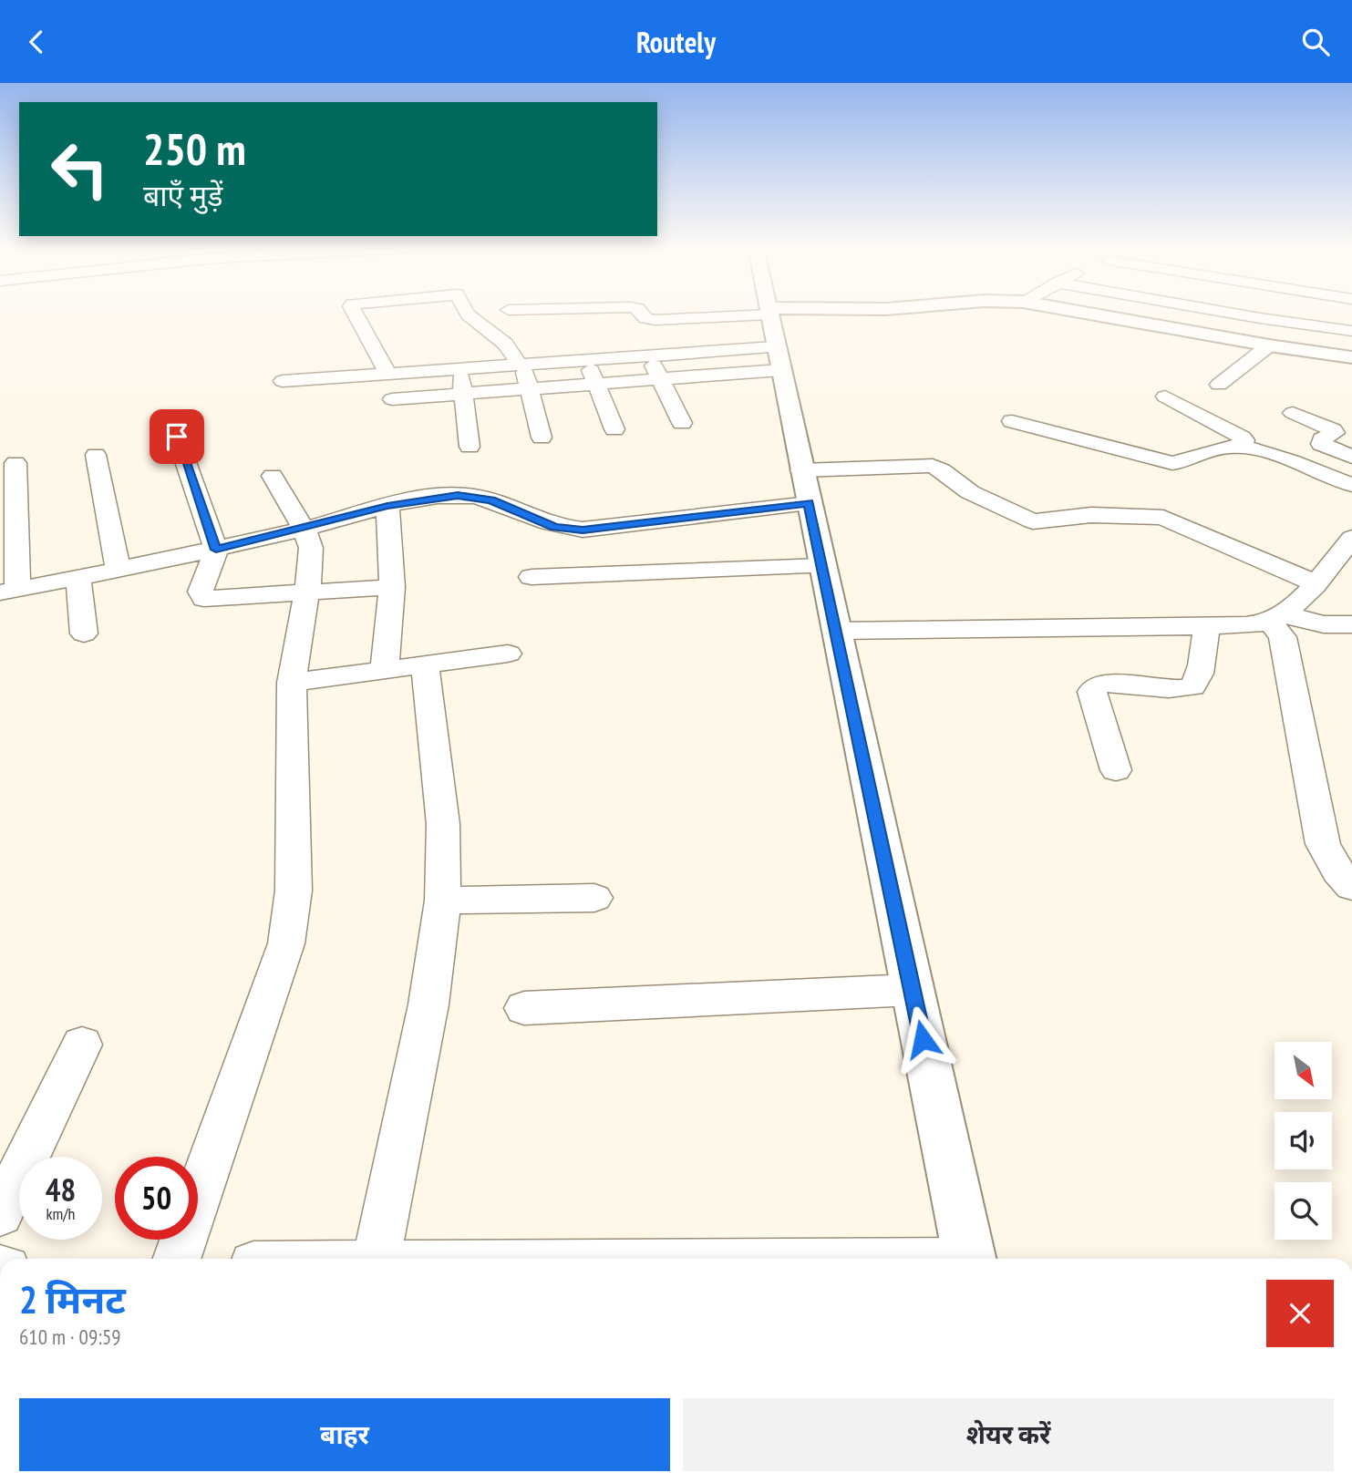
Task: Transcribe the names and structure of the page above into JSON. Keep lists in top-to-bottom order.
{
  "north": "bottom right",
  "page": {
    "header": "Routely",
    "turn": ["250 m", "बाएँ मुड़ें"],
    "speed": "48 km/h",
    "limit": "50",
    "heading": ["2 मिनट", "610 m · 09:59"],
    "buttons": ["बाहर", "शेयर करें"]
  }
}
